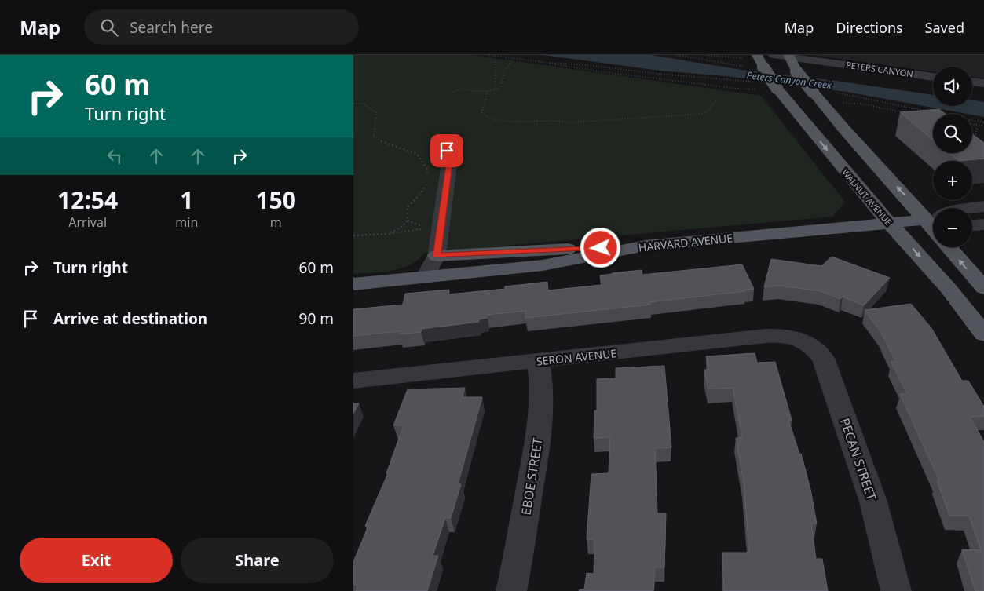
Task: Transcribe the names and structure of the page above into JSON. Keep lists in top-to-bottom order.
{
  "streets": {
    "main road": ["WALNUT AVENUE", "HARVARD AVENUE"],
    "street": [
      "PETERS CANYON",
      "SERON AVENUE",
      "PECAN STREET",
      "EBOE STREET"
    ]
  },
  "crossings": [
    ["WALNUT AVENUE", "HARVARD AVENUE"],
    ["SERON AVENUE", "PECAN STREET"],
    ["SERON AVENUE", "EBOE STREET"]
  ],
  "water": ["Peters Canyon Creek"],
  "page": {
    "header": "Map",
    "search": "Search here",
    "nav": ["Map", "Directions", "Saved"],
    "turn": ["60 m", "Turn right"],
    "map_buttons": ["+", "−"],
    "eta": [
      "12:54",
      "Arrival",
      "1",
      "min",
      "150",
      "m"
    ],
    "list": [
      {
        "name": "Turn right",
        "value": "60 m"
      },
      {
        "name": "Arrive at destination",
        "value": "90 m"
      }
    ],
    "buttons": ["Exit", "Share"]
  }
}
